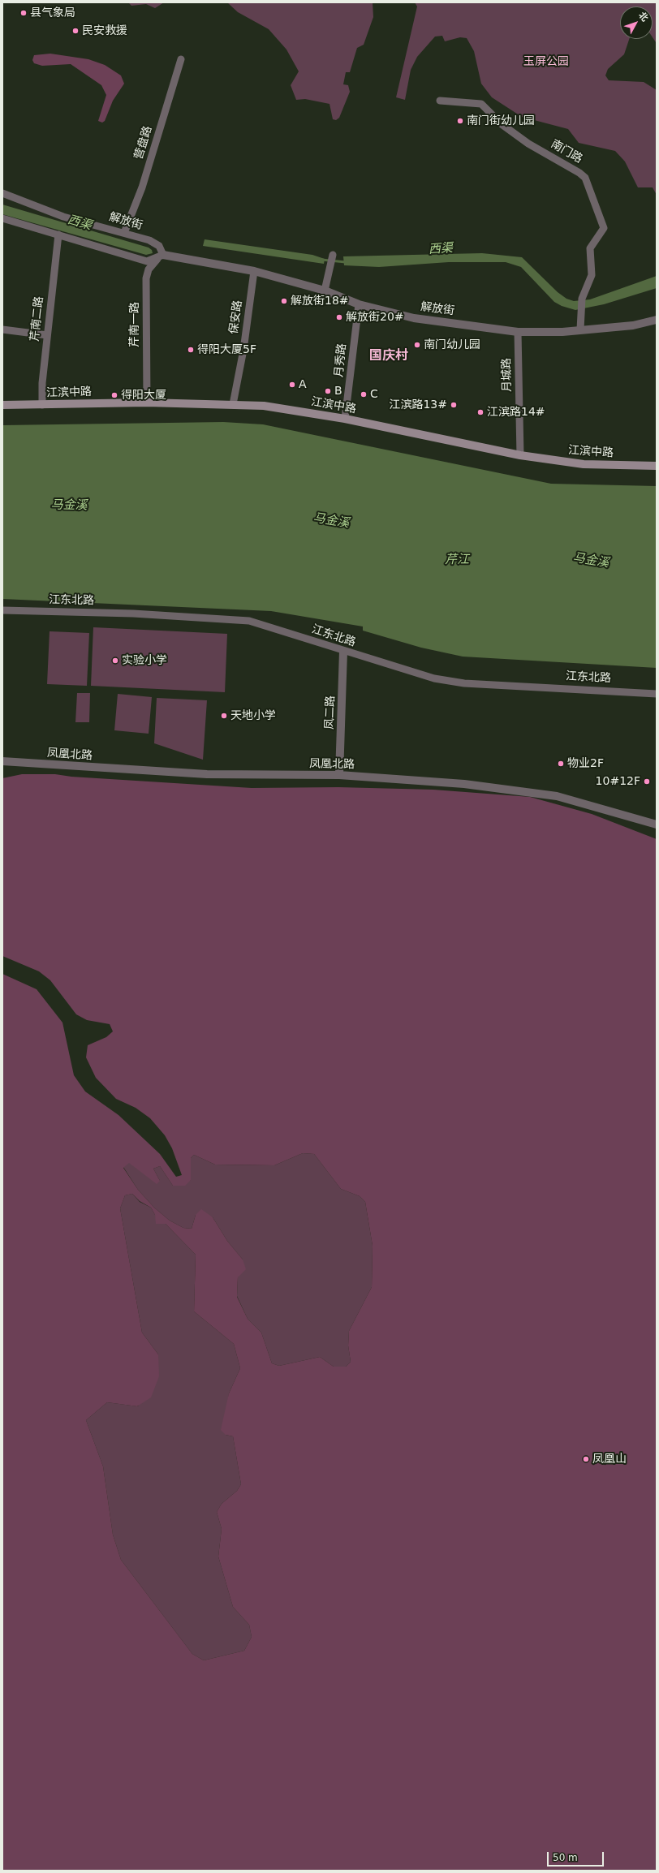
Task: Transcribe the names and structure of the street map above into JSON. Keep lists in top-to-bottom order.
{
  "streets": {
    "main road": ["江滨中路"],
    "street": [
      "营盘路",
      "南门路",
      "解放街",
      "保安路",
      "芹南二路",
      "芹南一路",
      "月秀路",
      "月城路",
      "江东北路",
      "凤二路",
      "凤凰北路"
    ]
  },
  "crossings": [
    ["营盘路", "解放街"],
    ["南门路", "解放街"],
    ["解放街", "保安路"],
    ["解放街", "芹南一路"],
    ["解放街", "月秀路"],
    ["解放街", "月城路"],
    ["保安路", "江滨中路"],
    ["芹南二路", "江滨中路"],
    ["芹南一路", "江滨中路"],
    ["月秀路", "江滨中路"],
    ["月城路", "江滨中路"],
    ["江东北路", "凤二路"],
    ["凤二路", "凤凰北路"]
  ],
  "districts": ["国庆村"],
  "water": ["西渠", "马金溪", "芹江"],
  "parks": ["玉屏公园"],
  "places": [
    "县气象局",
    "民安救援",
    "南门街幼儿园",
    "解放街18#",
    "解放街20#",
    "南门幼儿园",
    "得阳大厦5F",
    "A",
    "B",
    "C",
    "得阳大厦",
    "江滨路13#",
    "江滨路14#",
    "实验小学",
    "天地小学",
    "物业2F",
    "10#12F",
    "凤凰山"
  ],
  "scale_bar": "50 m",
  "north": "top right"
}
